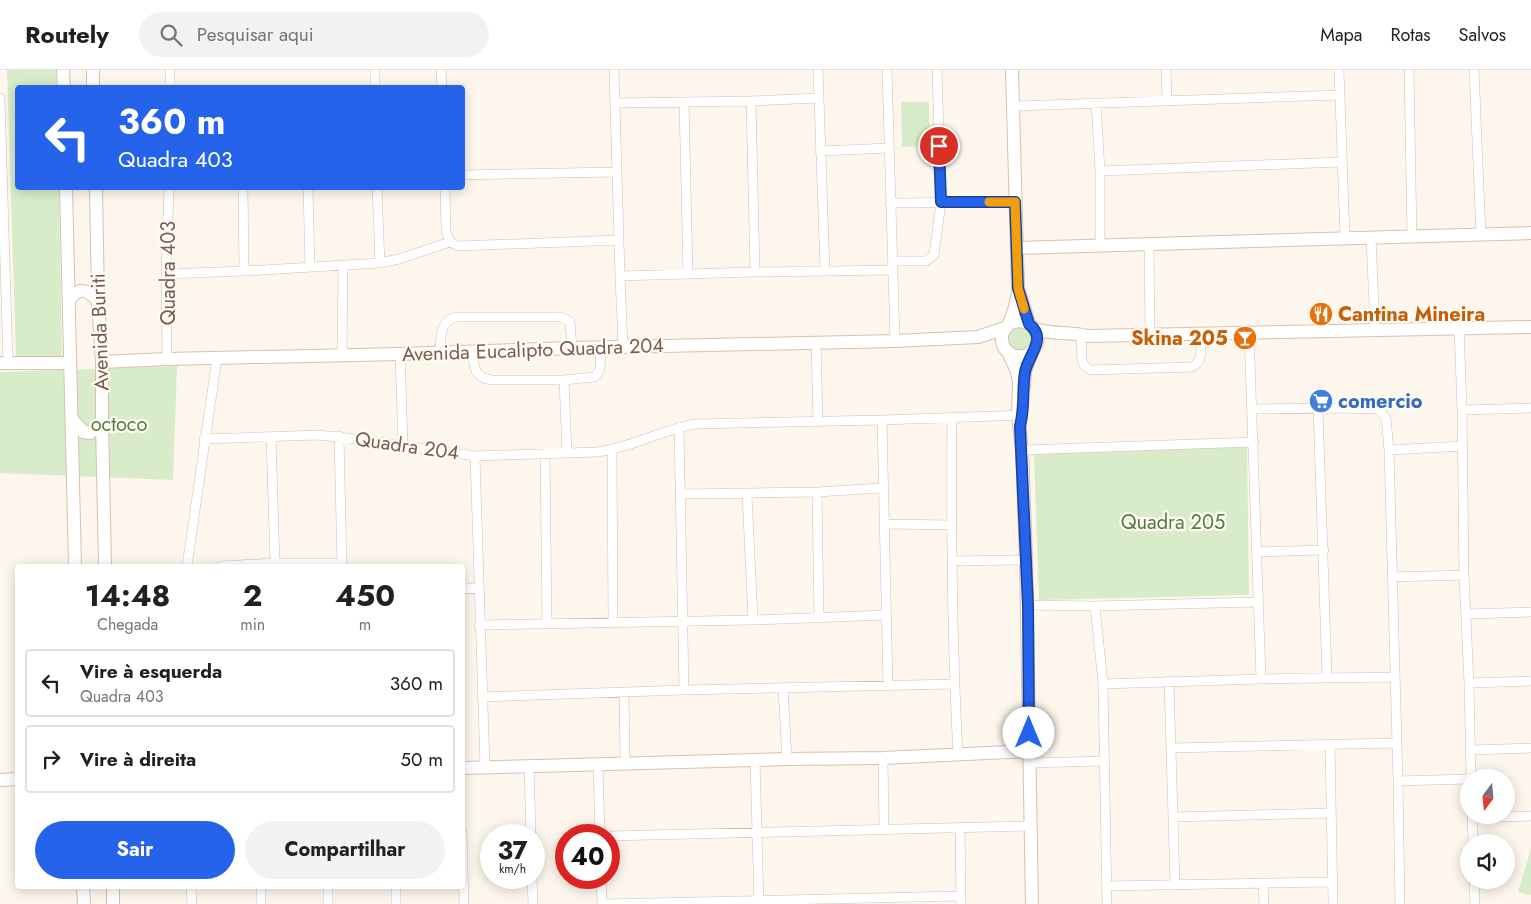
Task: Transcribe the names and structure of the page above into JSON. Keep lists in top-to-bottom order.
{
  "streets": {
    "street": [
      "Quadra 403",
      "Avenida Buriti",
      "Avenida Eucalipto Quadra 204",
      "Quadra 204"
    ]
  },
  "crossings": [
    ["Quadra 403", "Avenida Eucalipto Quadra 204"],
    ["Avenida Buriti", "Avenida Eucalipto Quadra 204"]
  ],
  "parks": ["octoco", "Quadra 205"],
  "places": {
    "restaurant": ["Cantina Mineira"],
    "bar": ["Skina 205"],
    "supermarket": ["comercio"]
  },
  "north": "bottom",
  "page": {
    "header": "Routely",
    "search": "Pesquisar aqui",
    "nav": ["Mapa", "Rotas", "Salvos"],
    "turn": ["360 m", "Quadra 403"],
    "eta": [
      "14:48",
      "Chegada",
      "2",
      "min",
      "450",
      "m"
    ],
    "list": [
      {
        "name": "Vire à esquerda",
        "note": "Quadra 403",
        "value": "360 m"
      },
      {
        "name": "Vire à direita",
        "value": "50 m"
      }
    ],
    "buttons": ["Sair", "Compartilhar"],
    "speed": "37 km/h",
    "limit": "40"
  }
}
